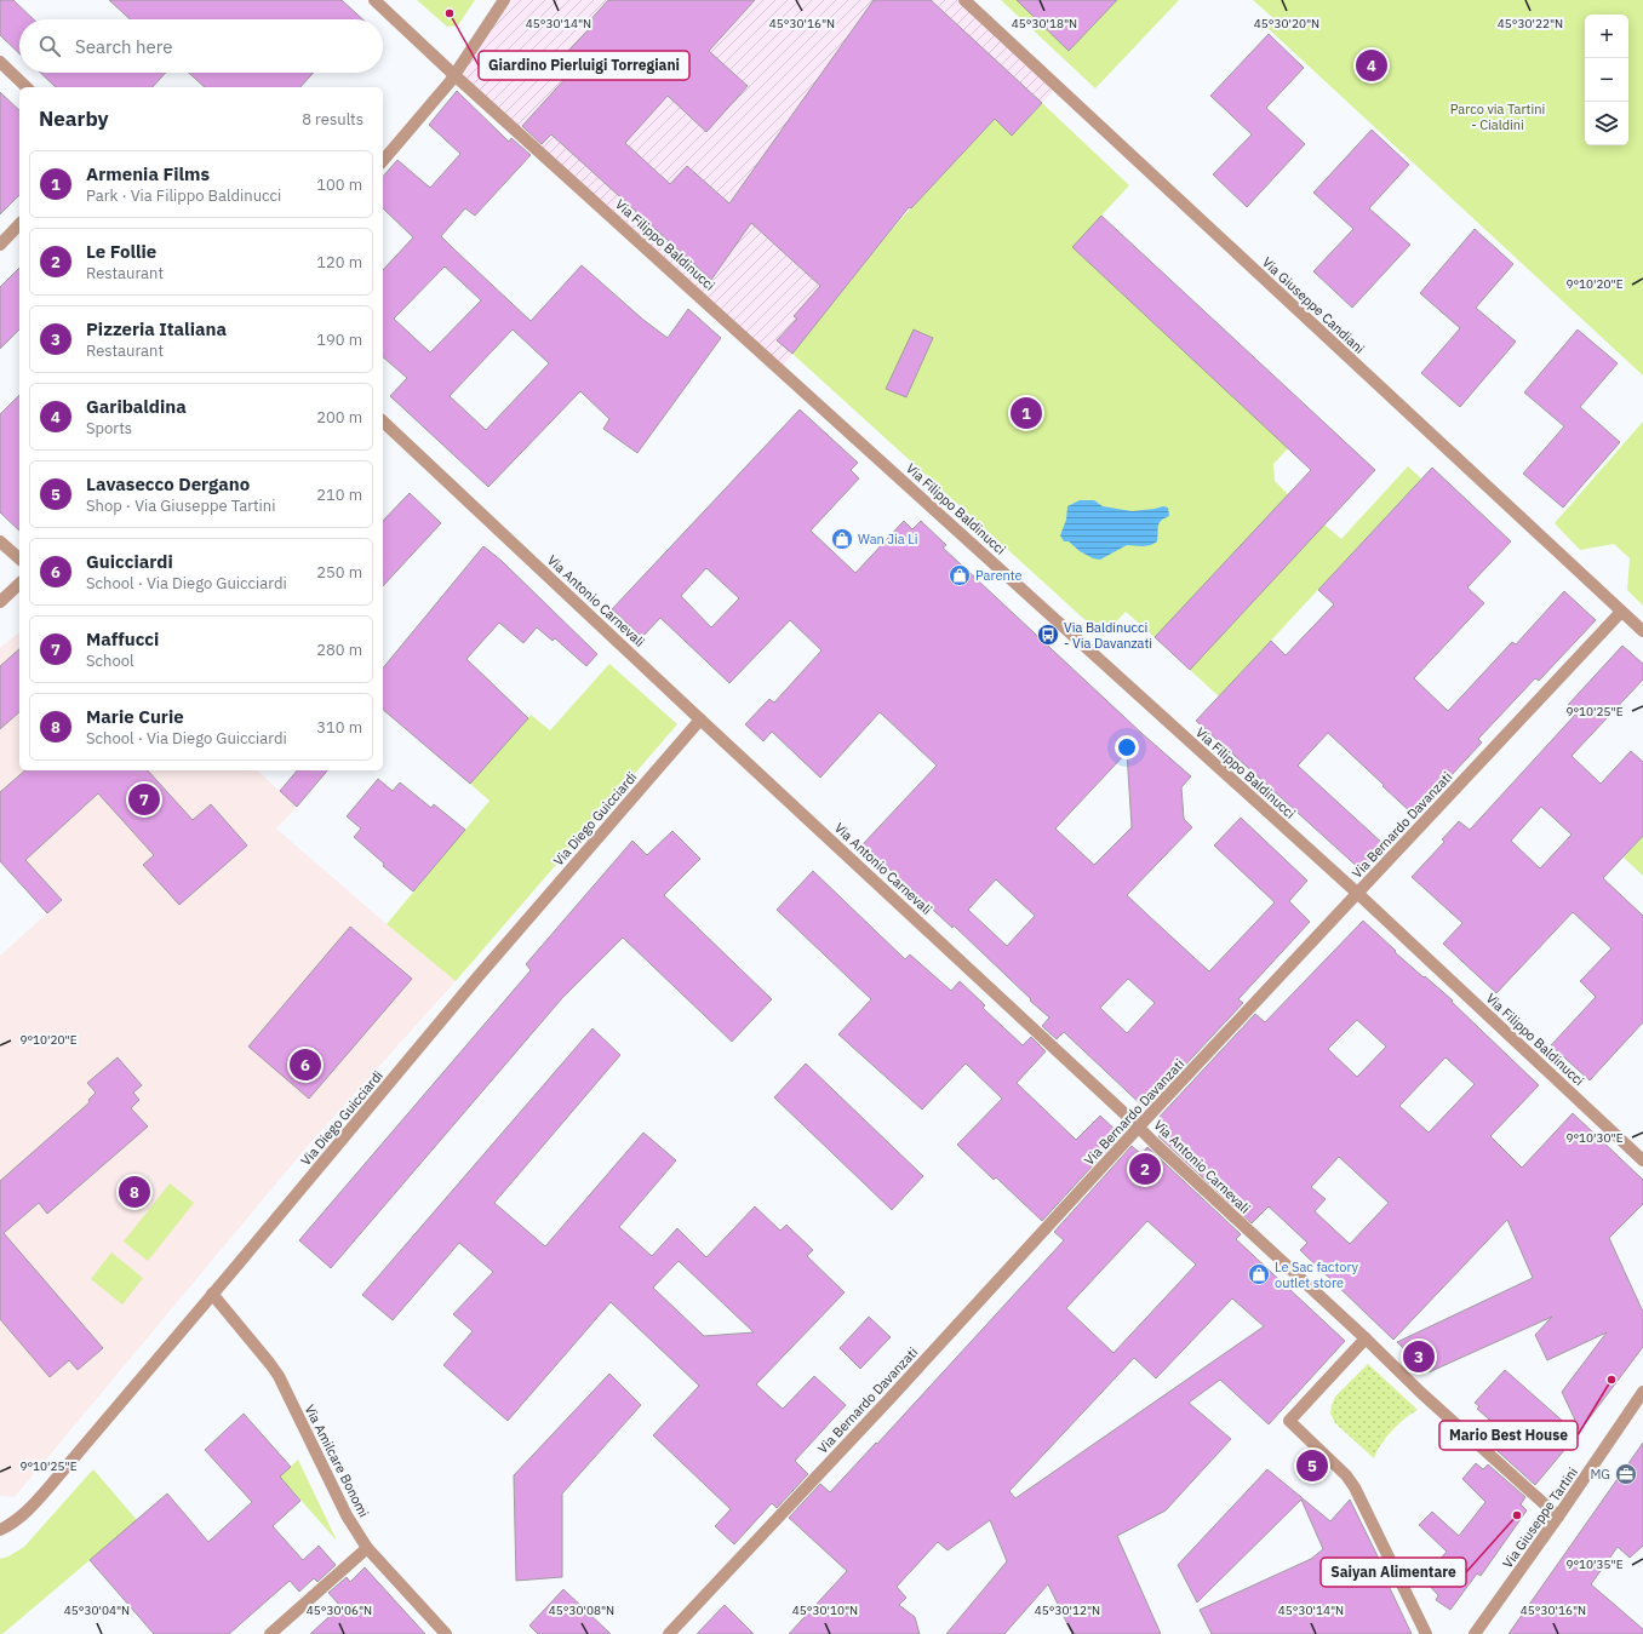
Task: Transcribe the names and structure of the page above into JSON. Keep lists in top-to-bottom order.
{
  "streets": {
    "street": [
      "Via Filippo Baldinucci",
      "Via Giuseppe Candiani",
      "Via Antonio Carnevali",
      "Via Diego Guicciardi",
      "Via Bernardo Davanzati",
      "Via Amilcare Bonomi",
      "Via Giuseppe Tartini"
    ]
  },
  "crossings": [
    ["Via Filippo Baldinucci", "Via Bernardo Davanzati"],
    ["Via Giuseppe Candiani", "Via Bernardo Davanzati"],
    ["Via Antonio Carnevali", "Via Diego Guicciardi"],
    ["Via Antonio Carnevali", "Via Bernardo Davanzati"],
    ["Via Antonio Carnevali", "Via Giuseppe Tartini"],
    ["Via Diego Guicciardi", "Via Amilcare Bonomi"]
  ],
  "parks": ["Parco via Tartini - Cialdini"],
  "places": {
    "other": ["Giardino Pierluigi Torregiani", "Mario Best House", "Saiyan Alimentare"],
    "shop": ["Wan Jia Li", "Parente", "Le Sac factory outlet store"],
    "bus stop": ["Via Baldinucci - Via Davanzati"],
    "office": ["MG"]
  },
  "page": {
    "map_buttons": ["+", "−"],
    "search": "Search here",
    "pins": [
      "4",
      "1",
      "7",
      "6",
      "2",
      "8",
      "3",
      "5"
    ],
    "heading": ["Nearby", "8 results"],
    "list": [
      {
        "mark": "1",
        "name": "Armenia Films",
        "note": "Park · Via Filippo Baldinucci",
        "value": "100 m"
      },
      {
        "mark": "2",
        "name": "Le Follie",
        "note": "Restaurant",
        "value": "120 m"
      },
      {
        "mark": "3",
        "name": "Pizzeria Italiana",
        "note": "Restaurant",
        "value": "190 m"
      },
      {
        "mark": "4",
        "name": "Garibaldina",
        "note": "Sports",
        "value": "200 m"
      },
      {
        "mark": "5",
        "name": "Lavasecco Dergano",
        "note": "Shop · Via Giuseppe Tartini",
        "value": "210 m"
      },
      {
        "mark": "6",
        "name": "Guicciardi",
        "note": "School · Via Diego Guicciardi",
        "value": "250 m"
      },
      {
        "mark": "7",
        "name": "Maffucci",
        "note": "School",
        "value": "280 m"
      },
      {
        "mark": "8",
        "name": "Marie Curie",
        "note": "School · Via Diego Guicciardi",
        "value": "310 m"
      }
    ]
  },
  "coordinates": [
    "45°30'14\"N",
    "45°30'16\"N",
    "45°30'18\"N",
    "45°30'20\"N",
    "45°30'22\"N",
    "9°10'20\"E",
    "9°10'25\"E",
    "9°10'30\"E",
    "9°10'35\"E",
    "45°30'04\"N",
    "45°30'06\"N",
    "45°30'08\"N",
    "45°30'10\"N",
    "45°30'12\"N"
  ]
}
